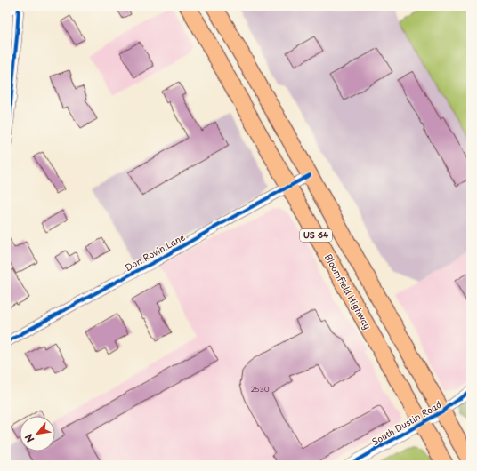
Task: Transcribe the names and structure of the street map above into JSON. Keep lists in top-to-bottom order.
{
  "streets": {
    "highway": ["US 64", "Bloomfield Highway"],
    "street": ["Don Rovin Lane", "South Dustin Road"]
  },
  "crossings": [
    ["US 64", "Don Rovin Lane"],
    ["US 64", "South Dustin Road"],
    ["Don Rovin Lane", "Bloomfield Highway"],
    ["Bloomfield Highway", "South Dustin Road"]
  ],
  "house_numbers": ["2530"],
  "north": "bottom left"
}
